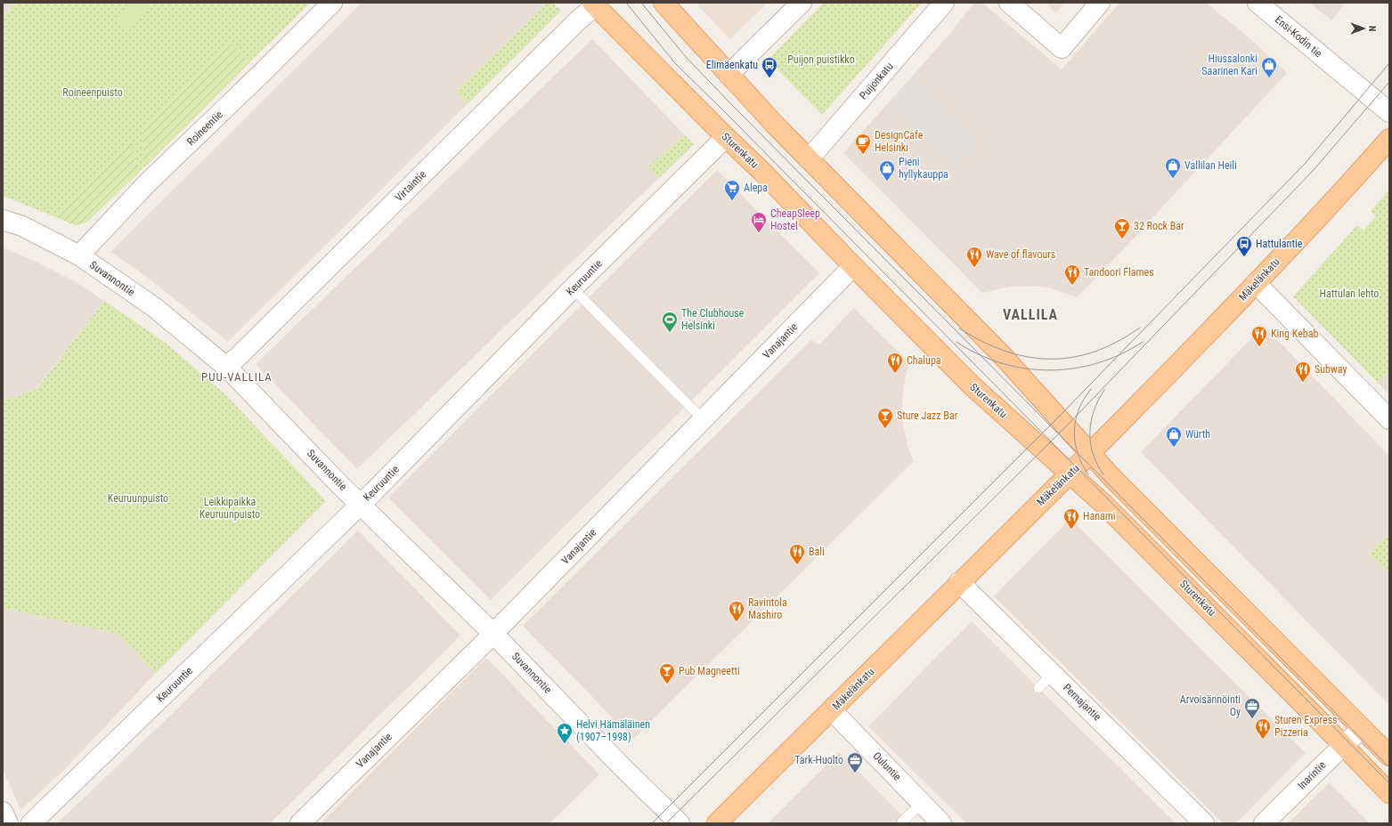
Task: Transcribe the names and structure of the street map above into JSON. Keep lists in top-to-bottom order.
{
  "streets": {
    "main road": ["Sturenkatu", "Mäkelänkatu"],
    "street": [
      "Ensi-Kodin tie",
      "Puijonkatu",
      "Roineentie",
      "Virtaintie",
      "Keuruuntie",
      "Suvannontie",
      "Vanajantie",
      "Pernajantie",
      "Ouluntie",
      "Inarintie"
    ]
  },
  "crossings": [
    ["Roineentie", "Suvannontie"],
    ["Sturenkatu", "Virtaintie"],
    ["Sturenkatu", "Keuruuntie"],
    ["Sturenkatu", "Mäkelänkatu"],
    ["Sturenkatu", "Vanajantie"],
    ["Sturenkatu", "Inarintie"],
    ["Virtaintie", "Suvannontie"],
    ["Keuruuntie", "Suvannontie"],
    ["Suvannontie", "Vanajantie"],
    ["Mäkelänkatu", "Pernajantie"],
    ["Mäkelänkatu", "Ouluntie"]
  ],
  "districts": ["VALLILA", "PUU-VALLILA"],
  "parks": [
    "Puijon puistikko",
    "Roineenpuisto",
    "Hattulan lehto",
    "Keuruunpuisto",
    "Leikkipaikka Keuruunpuisto"
  ],
  "places": {
    "bus stop": ["Elimäenkatu", "Hattulantie"],
    "shop": [
      "Hiussalonki Saarinen Kari",
      "Vallilan Heili",
      "Pieni hyllykauppa",
      "Würth"
    ],
    "cafe": ["DesignCafe Helsinki"],
    "supermarket": ["Alepa"],
    "hotel": ["CheapSleep Hostel"],
    "bar": ["32 Rock Bar", "Sture Jazz Bar", "Pub Magneetti"],
    "restaurant": [
      "Wave of flavours",
      "Tandoori Flames",
      "King Kebab",
      "Chalupa",
      "Subway",
      "Hanami",
      "Bali",
      "Ravintola Mashiro",
      "Sturen Express Pizzeria"
    ],
    "sports": ["The Clubhouse Helsinki"],
    "office": ["Arvoisännöinti Oy", "Tark-Huolto"],
    "place": ["Helvi Hämäläinen (1907–1998)"]
  },
  "north": "right"
}
